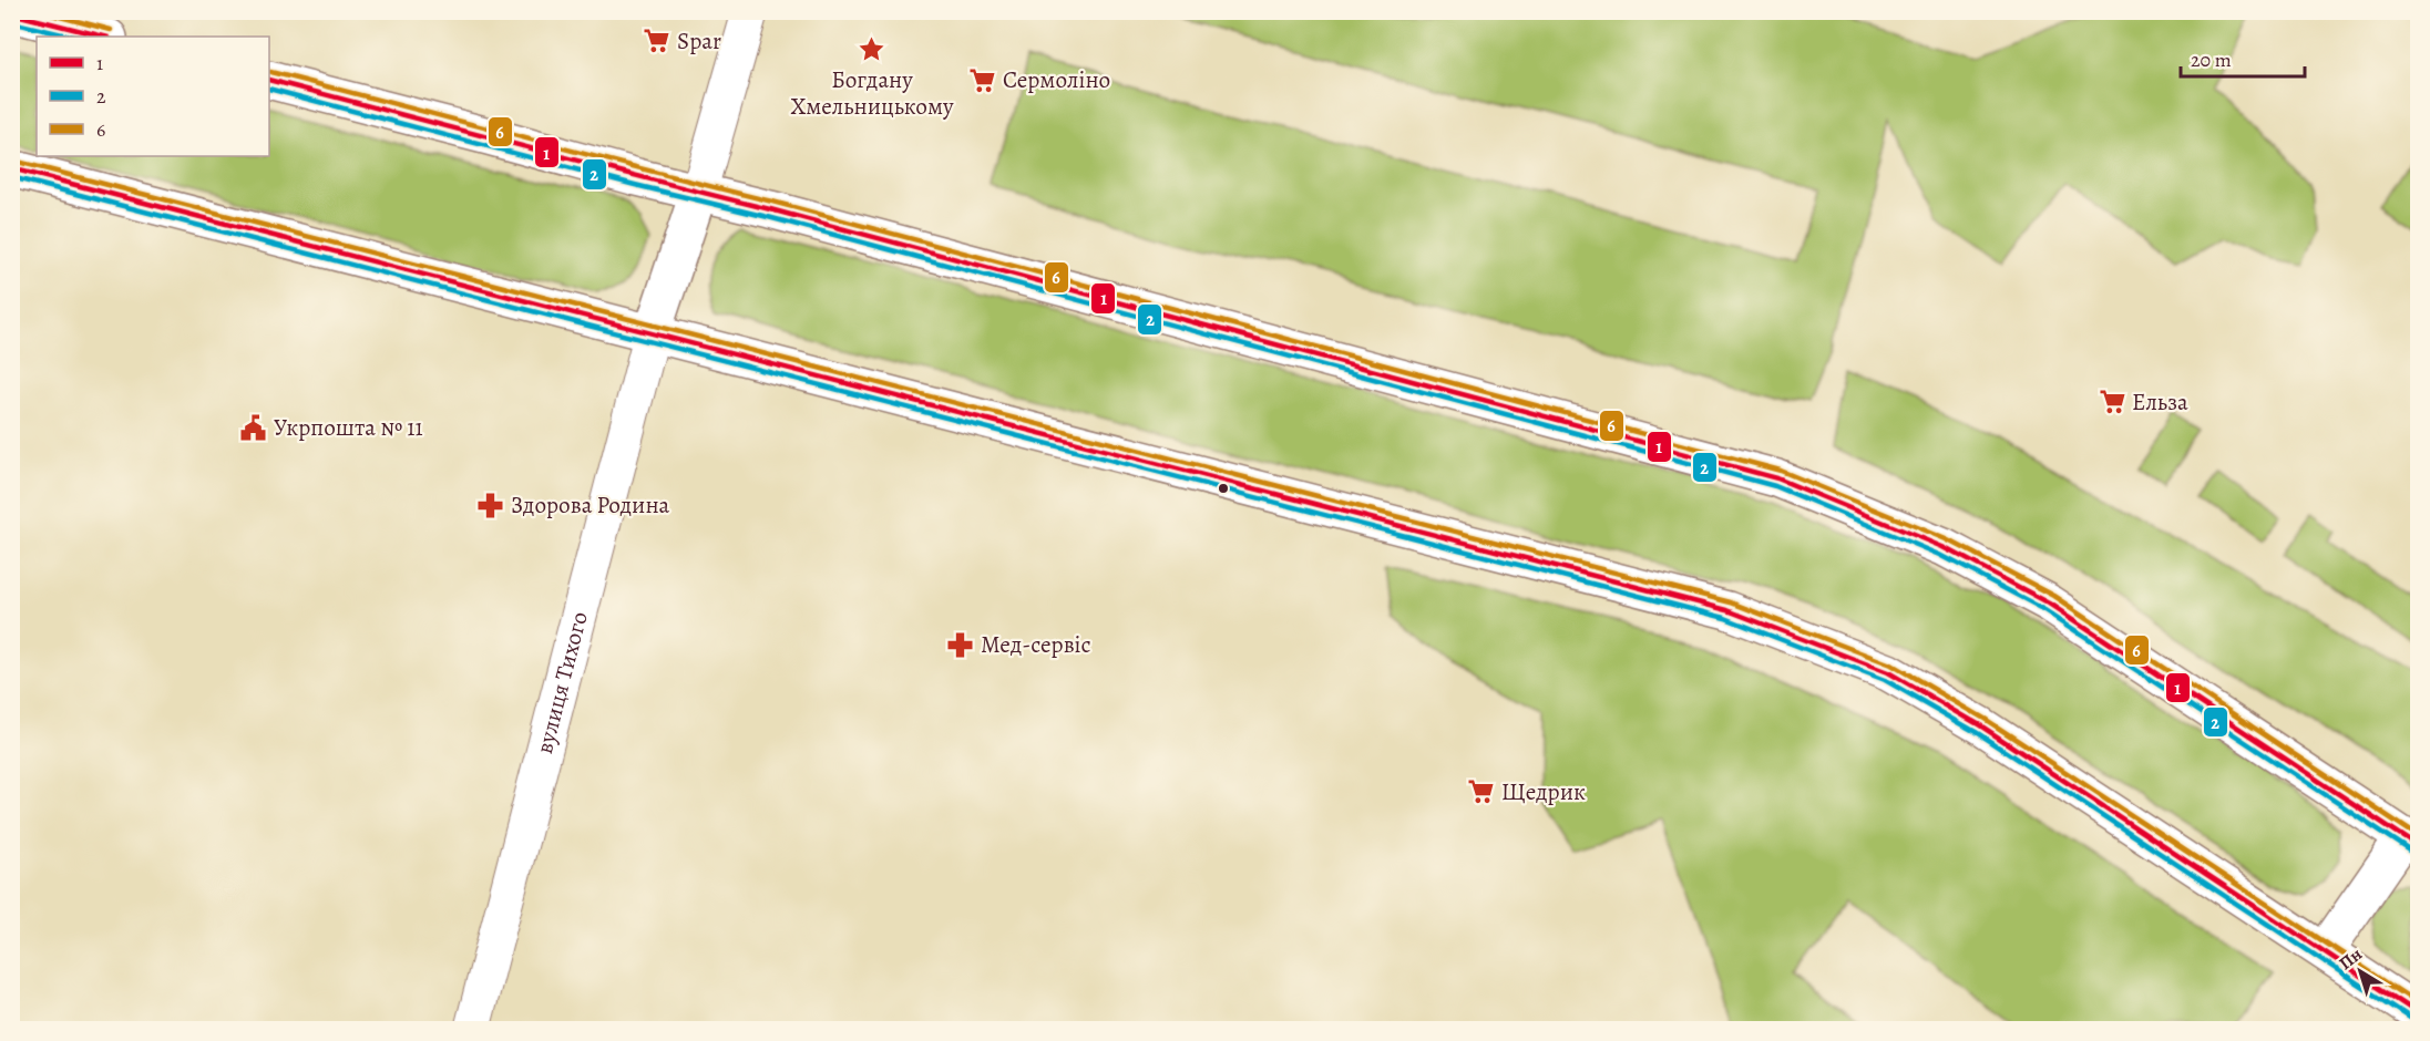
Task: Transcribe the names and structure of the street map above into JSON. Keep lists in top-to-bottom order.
{
  "streets": {
    "street": ["вулиця Тихого"]
  },
  "places": {
    "supermarket": [
      "Spar",
      "Сермоліно",
      "Ельза",
      "Щедрик"
    ],
    "place": ["Богдану Хмельницькому"],
    "public building": ["Укрпошта № 11"],
    "pharmacy": ["Здорова Родина", "Мед-сервіс"]
  },
  "lines": ["transit line 6", "transit line 1", "transit line 2"],
  "legend": ["1", "2", "6"],
  "scale_bar": "20 m",
  "north": "top left"
}
